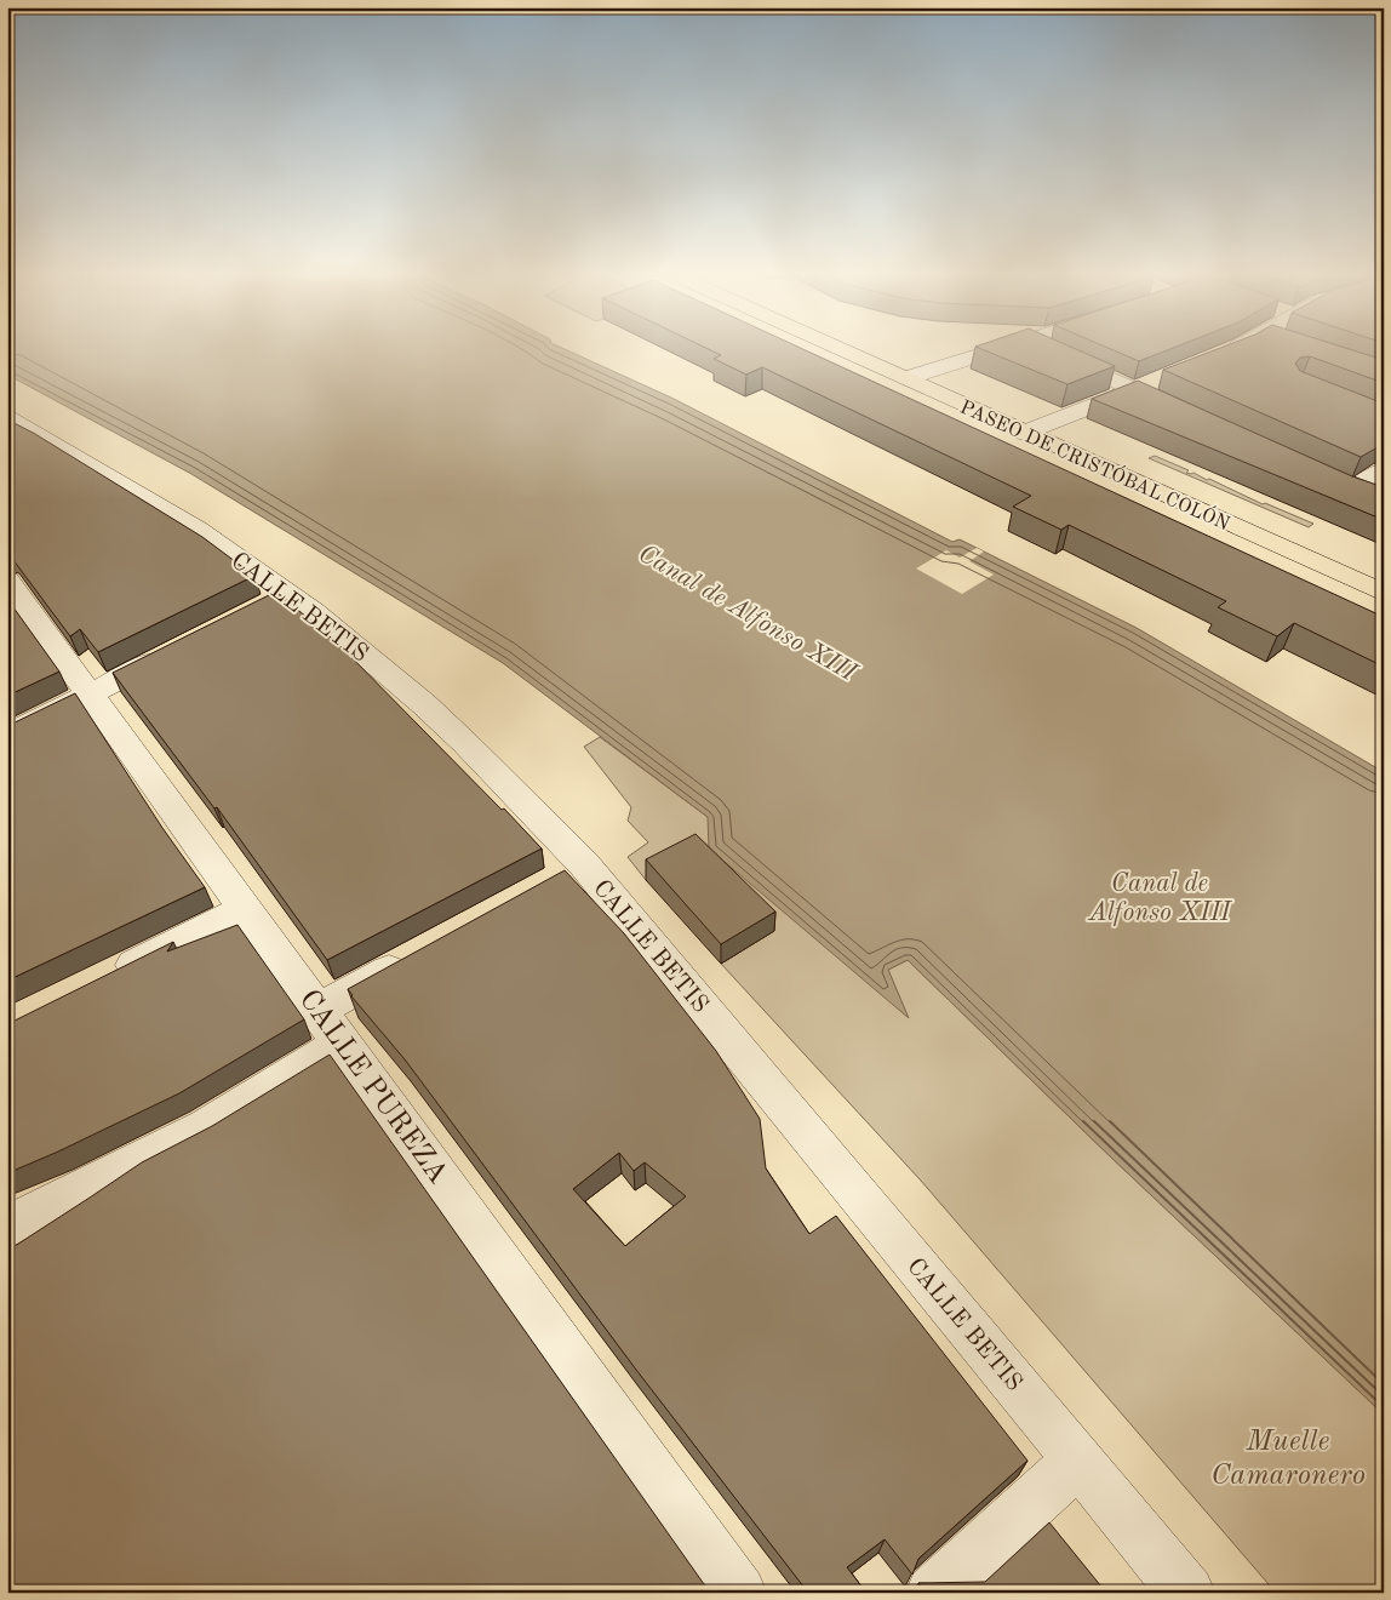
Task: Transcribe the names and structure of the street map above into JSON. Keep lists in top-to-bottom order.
{
  "streets": {
    "main road": ["PASEO DE CRISTÓBAL COLÓN"],
    "street": ["CALLE BETIS", "CALLE PUREZA"]
  },
  "water": ["Canal de Alfonso XIII"],
  "parks": ["Muelle Camaronero"]
}
